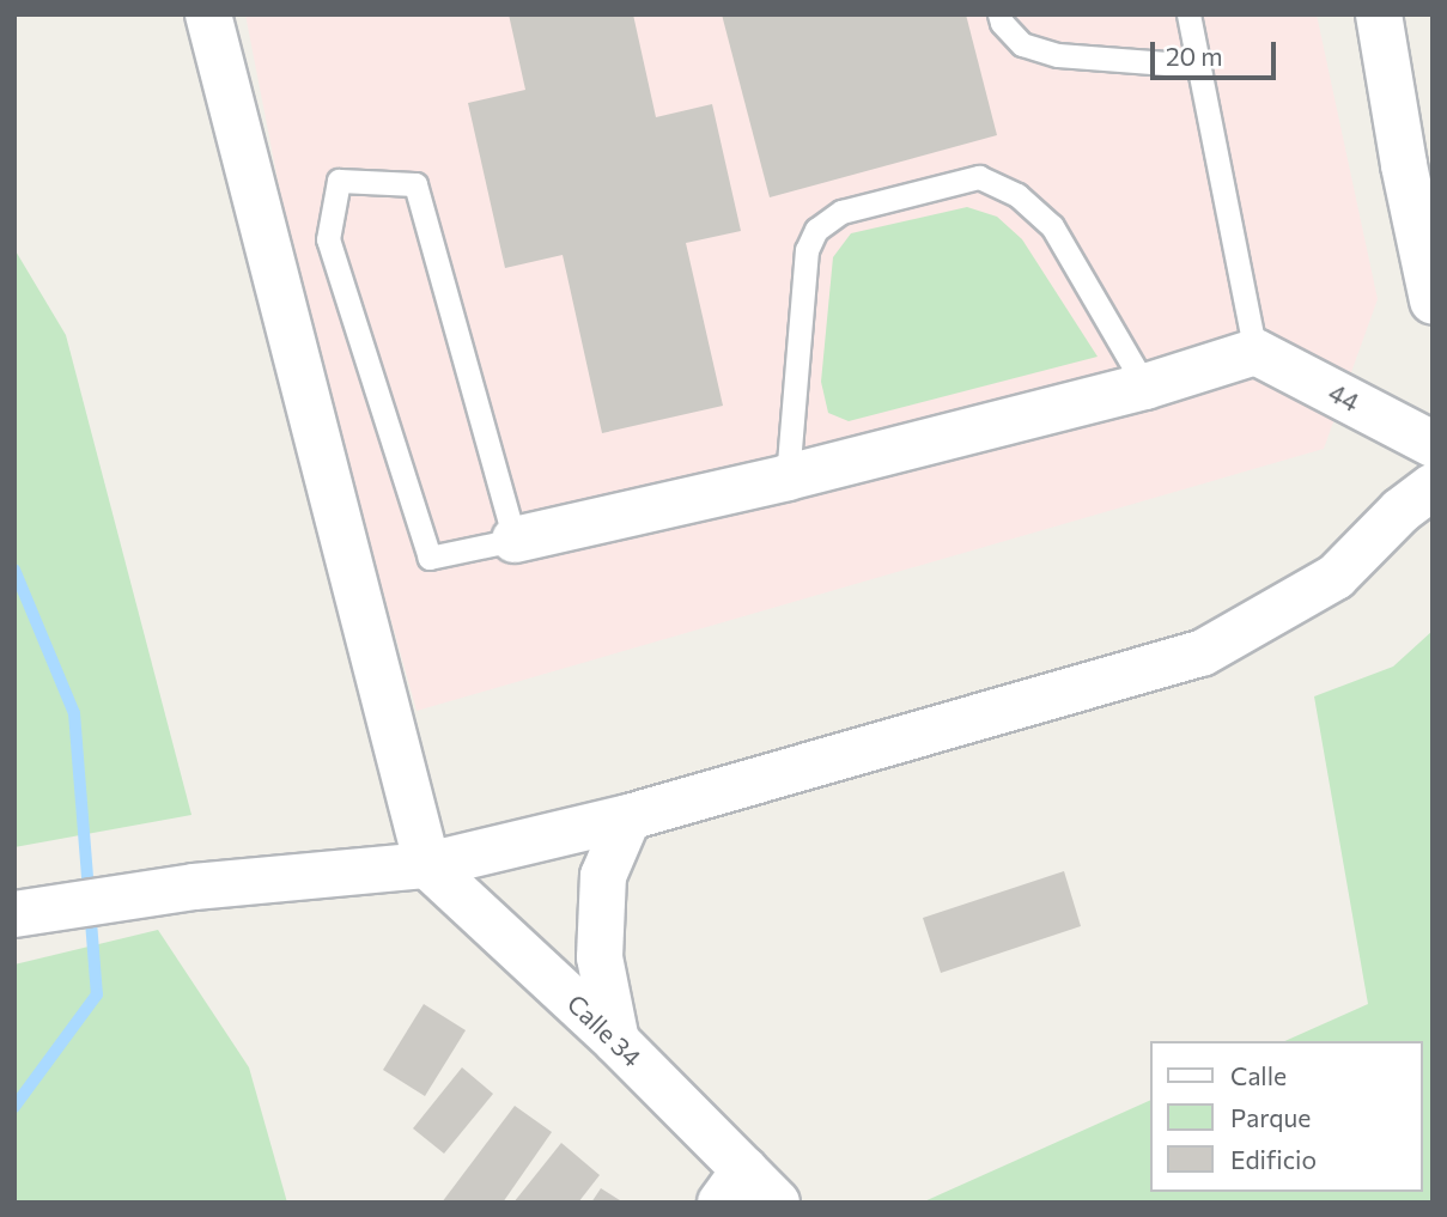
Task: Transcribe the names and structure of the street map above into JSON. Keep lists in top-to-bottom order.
{
  "streets": {
    "street": ["44", "Calle 34"]
  },
  "legend": ["Calle", "Parque", "Edificio"],
  "scale_bar": "20 m"
}
